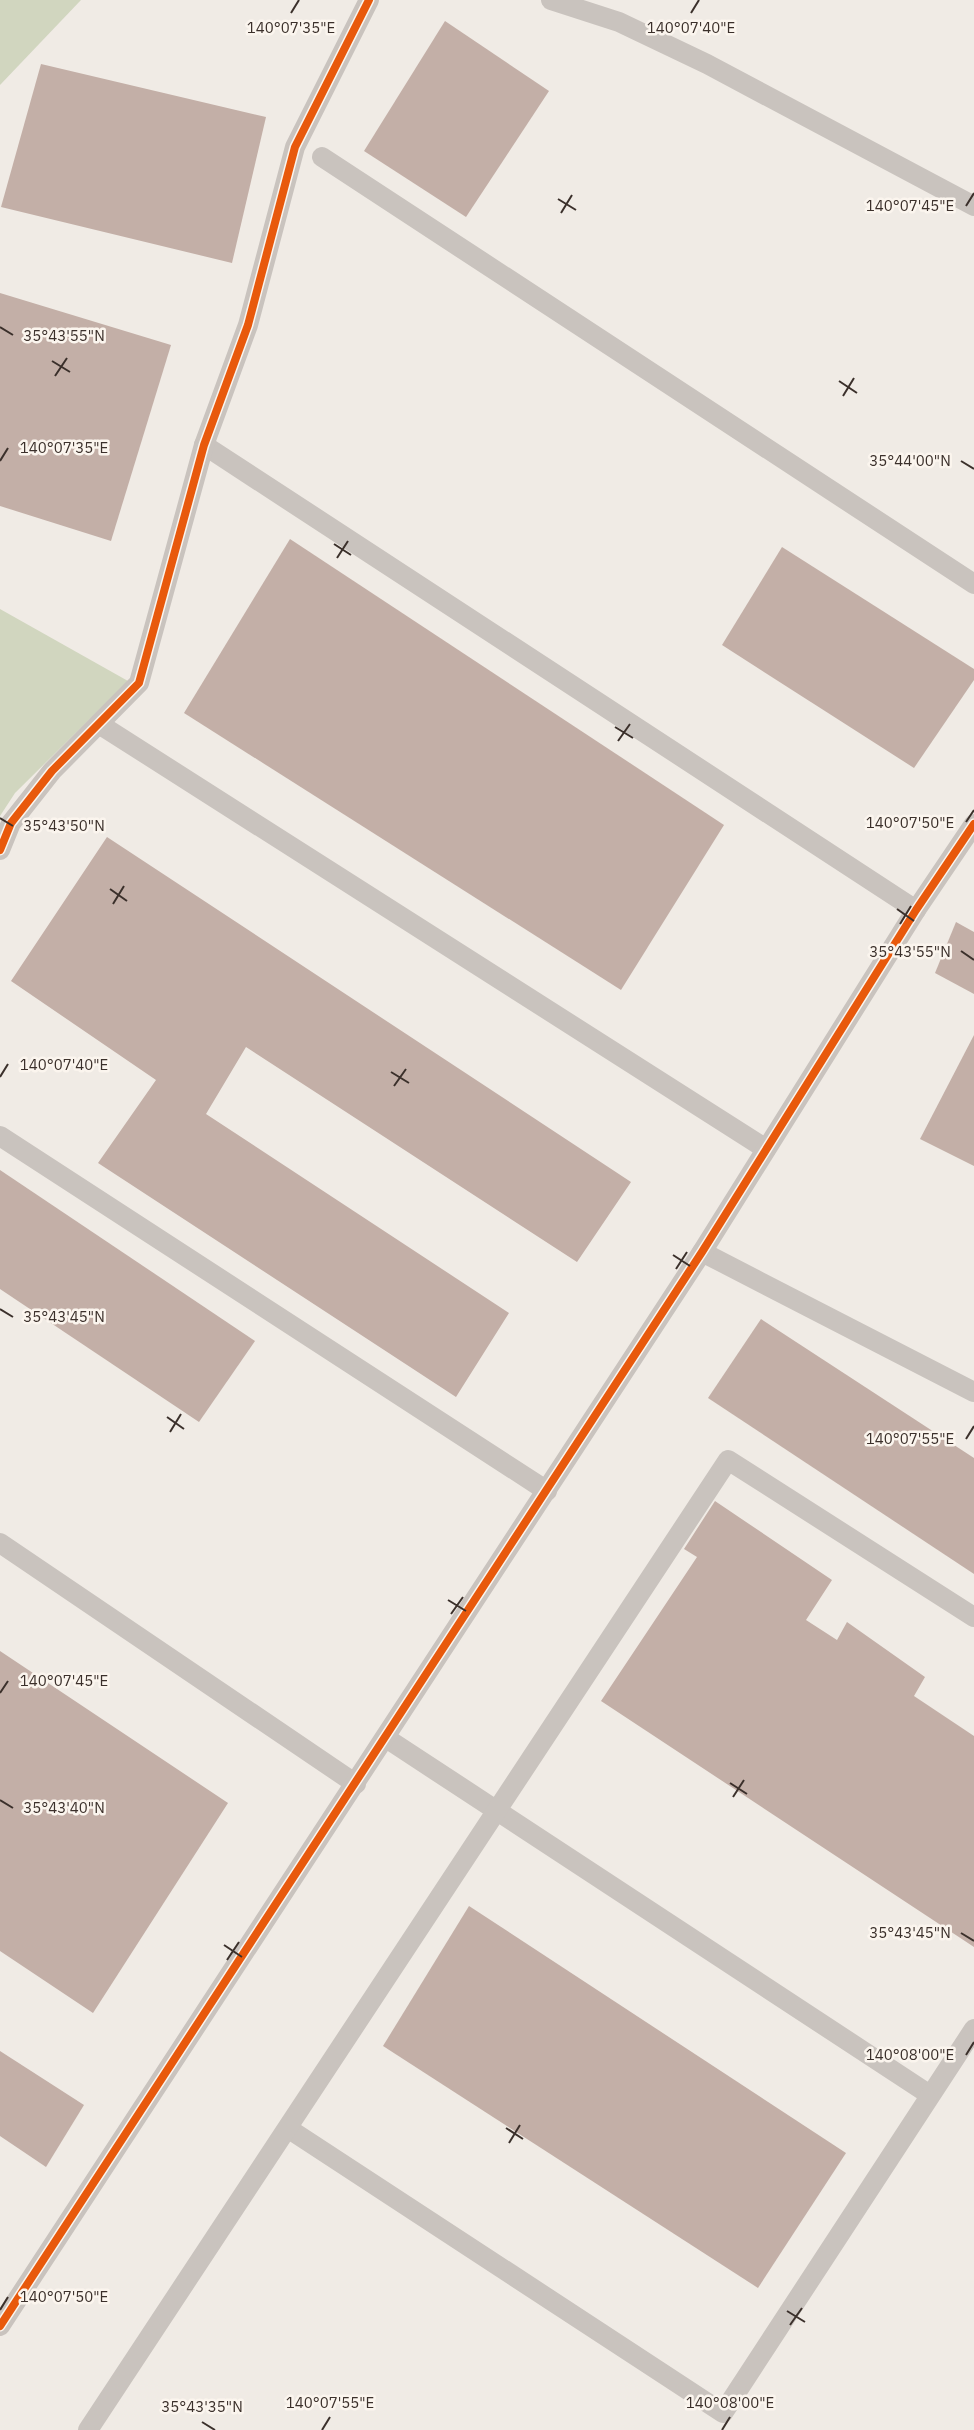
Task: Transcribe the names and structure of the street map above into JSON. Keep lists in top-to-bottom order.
{
  "coordinates": [
    "140°07'35\"E",
    "140°07'40\"E",
    "140°07'45\"E",
    "35°43'55\"N",
    "35°44'00\"N",
    "140°07'50\"E",
    "35°43'50\"N",
    "35°43'45\"N",
    "140°07'55\"E",
    "35°43'40\"N",
    "140°08'00\"E",
    "35°43'35\"N"
  ]
}
